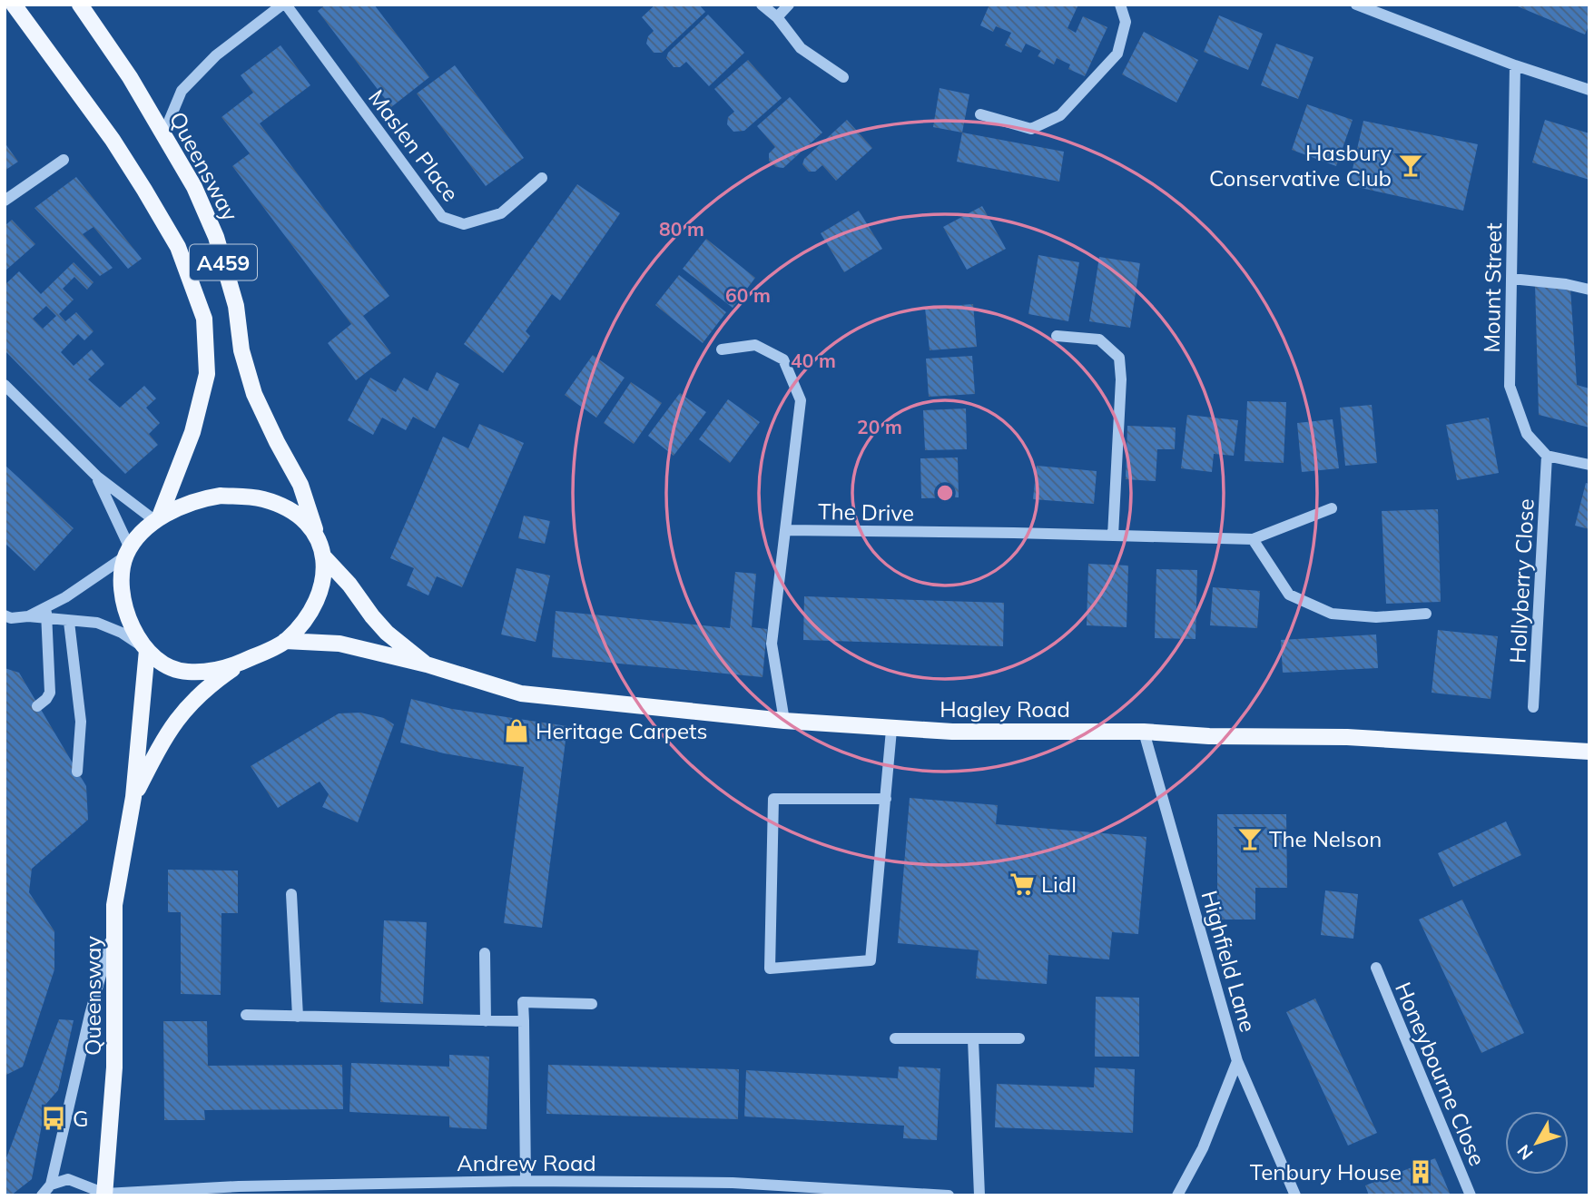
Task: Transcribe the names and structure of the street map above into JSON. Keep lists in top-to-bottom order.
{
  "streets": {
    "main road": ["Queensway", "A459", "Hagley Road"],
    "street": [
      "Maslen Place",
      "Mount Street",
      "The Drive",
      "Hollyberry Close",
      "Highfield Lane",
      "Honeybourne Close",
      "Andrew Road"
    ]
  },
  "crossings": [
    ["Queensway", "A459"],
    ["Queensway", "Hagley Road"],
    ["Queensway", "Andrew Road"],
    ["A459", "Hagley Road"],
    ["Mount Street", "Hollyberry Close"],
    ["The Drive", "Hagley Road"],
    ["Hagley Road", "Highfield Lane"]
  ],
  "places": {
    "bar": ["Hasbury Conservative Club", "The Nelson"],
    "shop": ["Heritage Carpets"],
    "supermarket": ["Lidl"],
    "bus stop": ["G"],
    "building": ["Tenbury House"]
  },
  "north": "bottom left",
  "rings": [
    "80 m",
    "60 m",
    "40 m",
    "20 m"
  ]
}
